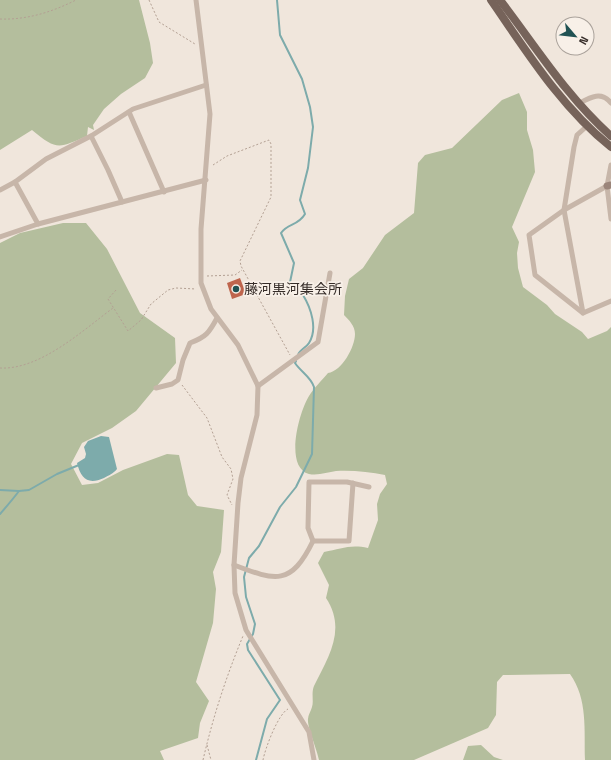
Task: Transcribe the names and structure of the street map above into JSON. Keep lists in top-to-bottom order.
{
  "places": ["藤河黒河集会所"],
  "north": "bottom right"
}
